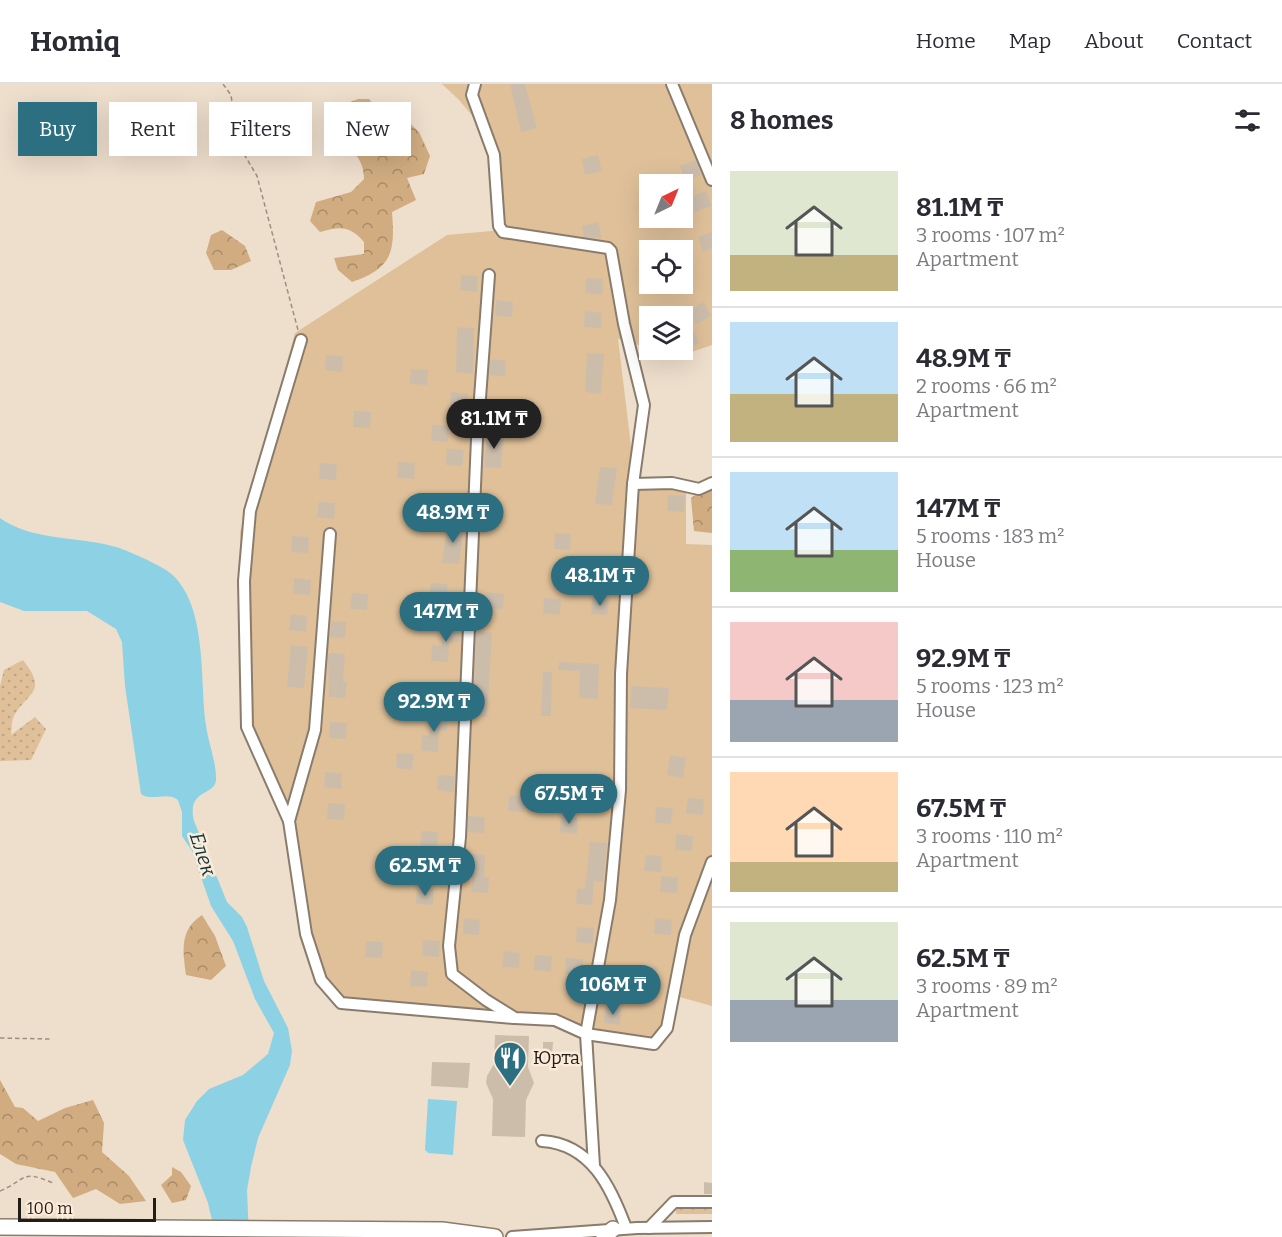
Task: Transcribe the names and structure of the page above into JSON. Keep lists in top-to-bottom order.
{
  "water": ["Елек"],
  "places": {
    "restaurant": ["Юрта"]
  },
  "scale_bar": "100 m",
  "north": "top right",
  "page": {
    "header": "Homiq",
    "nav": [
      "Home",
      "Map",
      "About",
      "Contact"
    ],
    "heading": "8 homes",
    "chip": [
      "Buy",
      "Rent",
      "Filters",
      "New"
    ],
    "list": [
      {
        "name": "81.1M ₸",
        "note": "3 rooms · 107 m² · Apartment"
      },
      {
        "name": "48.9M ₸",
        "note": "2 rooms · 66 m² · Apartment"
      },
      {
        "name": "147M ₸",
        "note": "5 rooms · 183 m² · House"
      },
      {
        "name": "92.9M ₸",
        "note": "5 rooms · 123 m² · House"
      },
      {
        "name": "67.5M ₸",
        "note": "3 rooms · 110 m² · Apartment"
      },
      {
        "name": "62.5M ₸",
        "note": "3 rooms · 89 m² · Apartment"
      }
    ],
    "price": [
      "81.1M ₸",
      "48.9M ₸",
      "48.1M ₸",
      "147M ₸",
      "92.9M ₸",
      "67.5M ₸",
      "62.5M ₸",
      "106M ₸"
    ],
    "scale": "100 m"
  }
}
